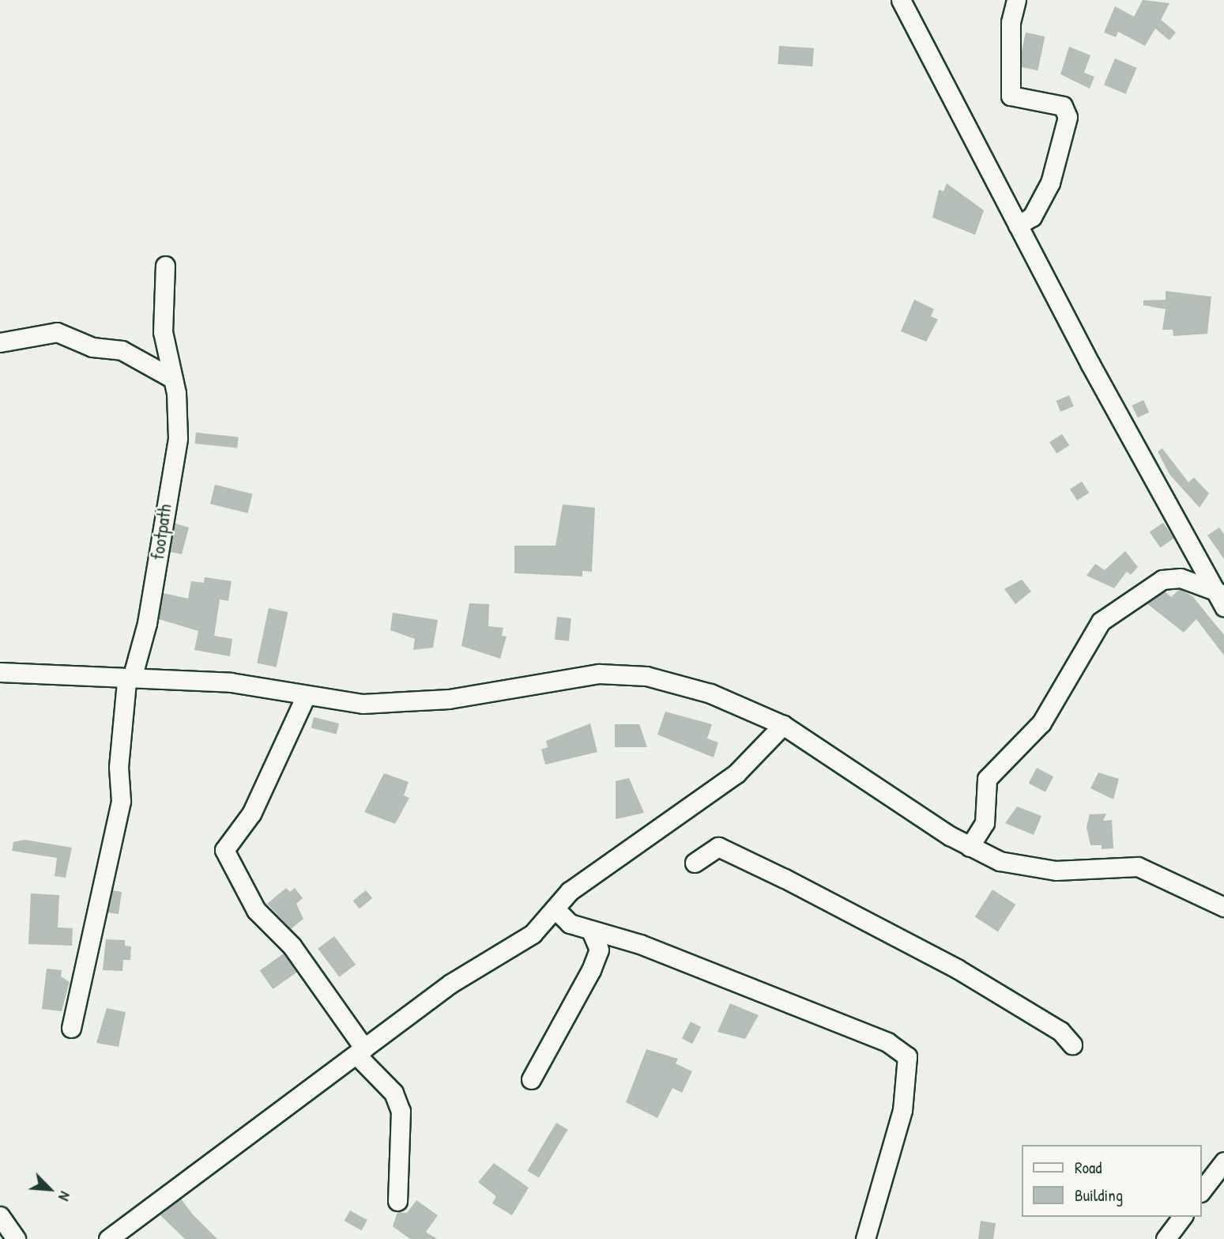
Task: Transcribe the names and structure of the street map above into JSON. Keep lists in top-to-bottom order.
{
  "streets": {
    "street": ["footpath"]
  },
  "legend": ["Road", "Building"],
  "north": "bottom right"
}
